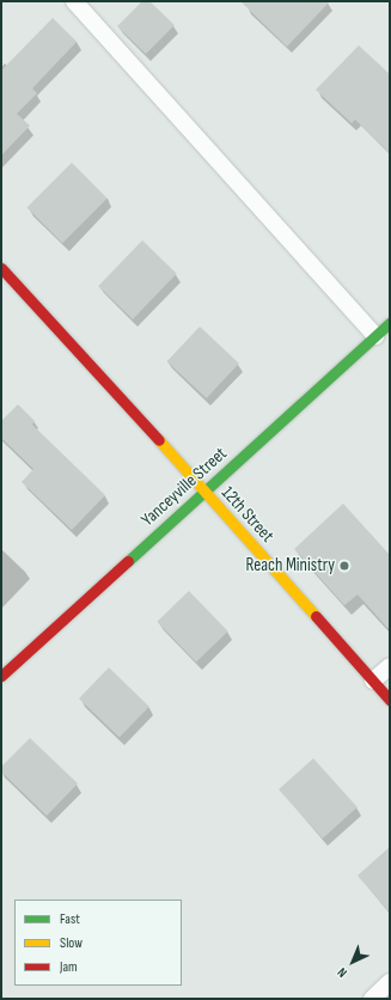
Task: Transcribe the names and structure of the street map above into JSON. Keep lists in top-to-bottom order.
{
  "streets": {
    "street": ["Yanceyville Street", "12th Street"]
  },
  "crossings": [
    ["Yanceyville Street", "12th Street"]
  ],
  "places": ["Reach Ministry"],
  "legend": ["Fast", "Slow", "Jam"],
  "north": "bottom left"
}
